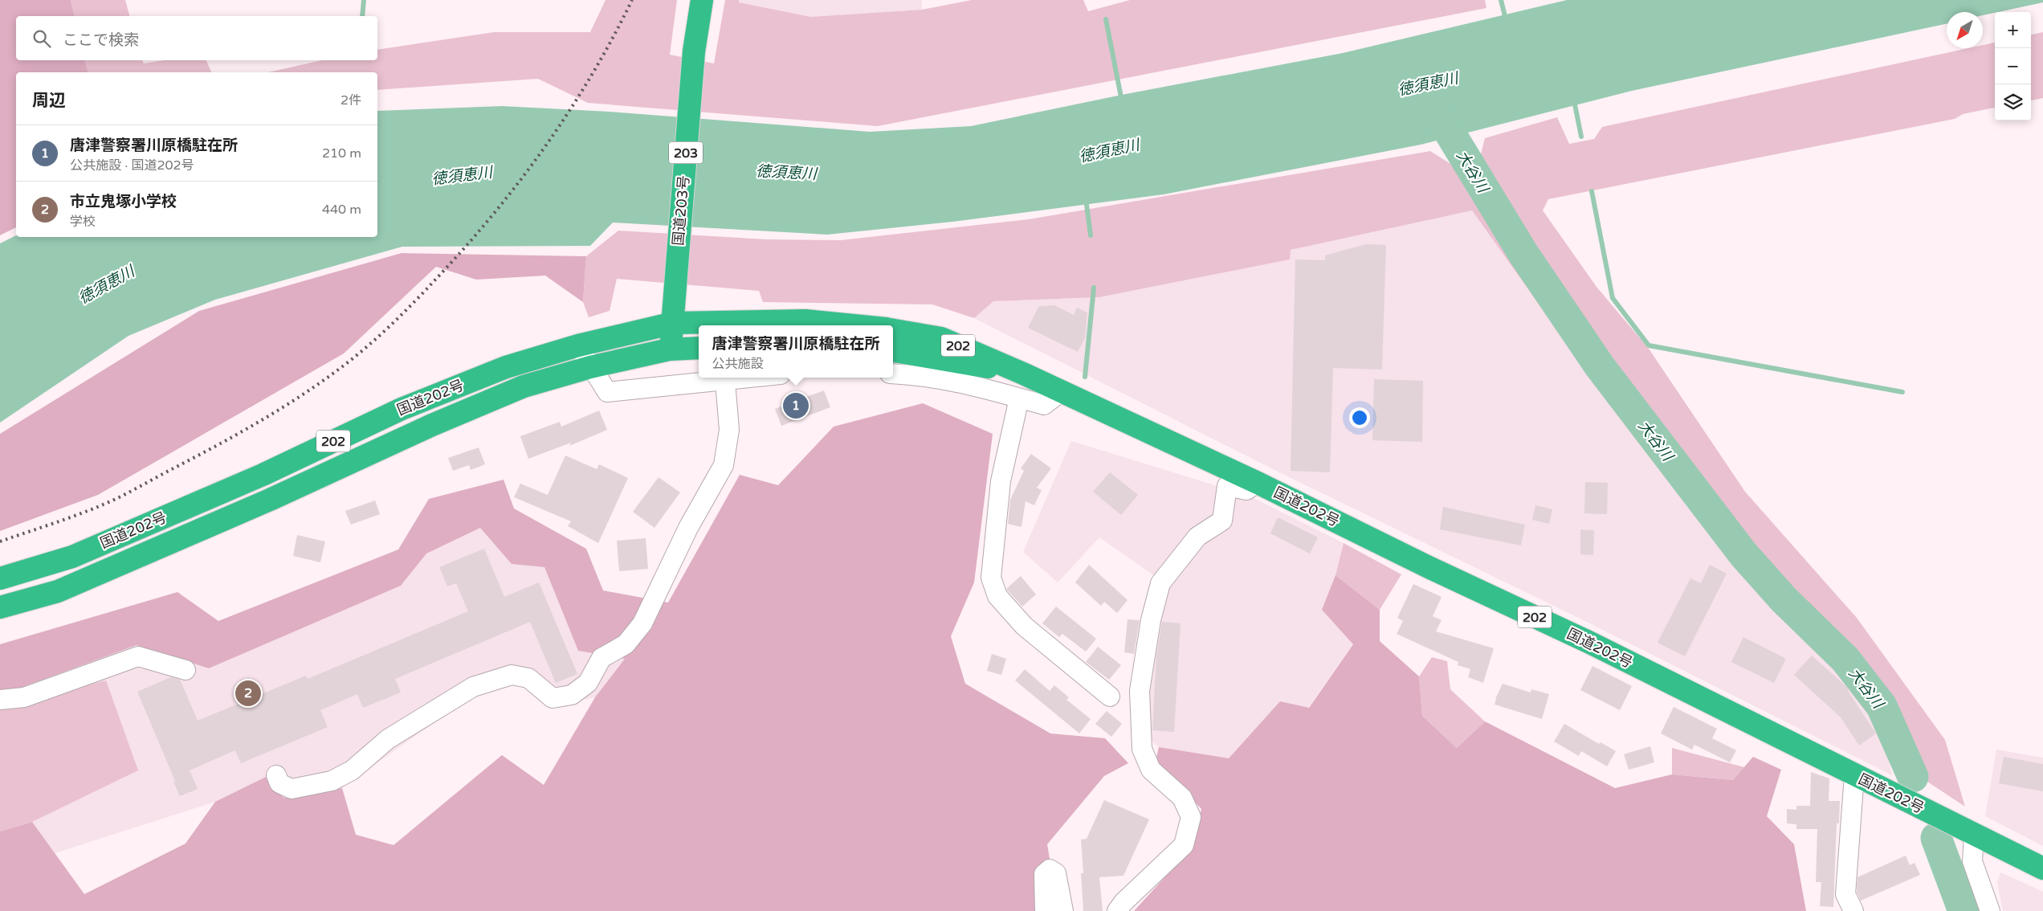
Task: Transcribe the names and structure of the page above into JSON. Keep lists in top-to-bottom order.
{
  "streets": {
    "highway": [
      "203",
      "国道203号",
      "202",
      "国道202号"
    ]
  },
  "crossings": [
    ["国道203号", "国道202号"]
  ],
  "water": ["徳須恵川", "大谷川"],
  "north": "bottom left",
  "page": {
    "map_buttons": ["+", "−"],
    "search": "ここで検索",
    "heading": ["周辺", "2件"],
    "list": [
      {
        "mark": "1",
        "name": "唐津警察署川原橋駐在所",
        "note": "公共施設 · 国道202号",
        "value": "210 m"
      },
      {
        "mark": "2",
        "name": "市立鬼塚小学校",
        "note": "学校",
        "value": "440 m"
      }
    ],
    "popup": ["唐津警察署川原橋駐在所", "公共施設"],
    "pins": ["1", "2"]
  }
}
